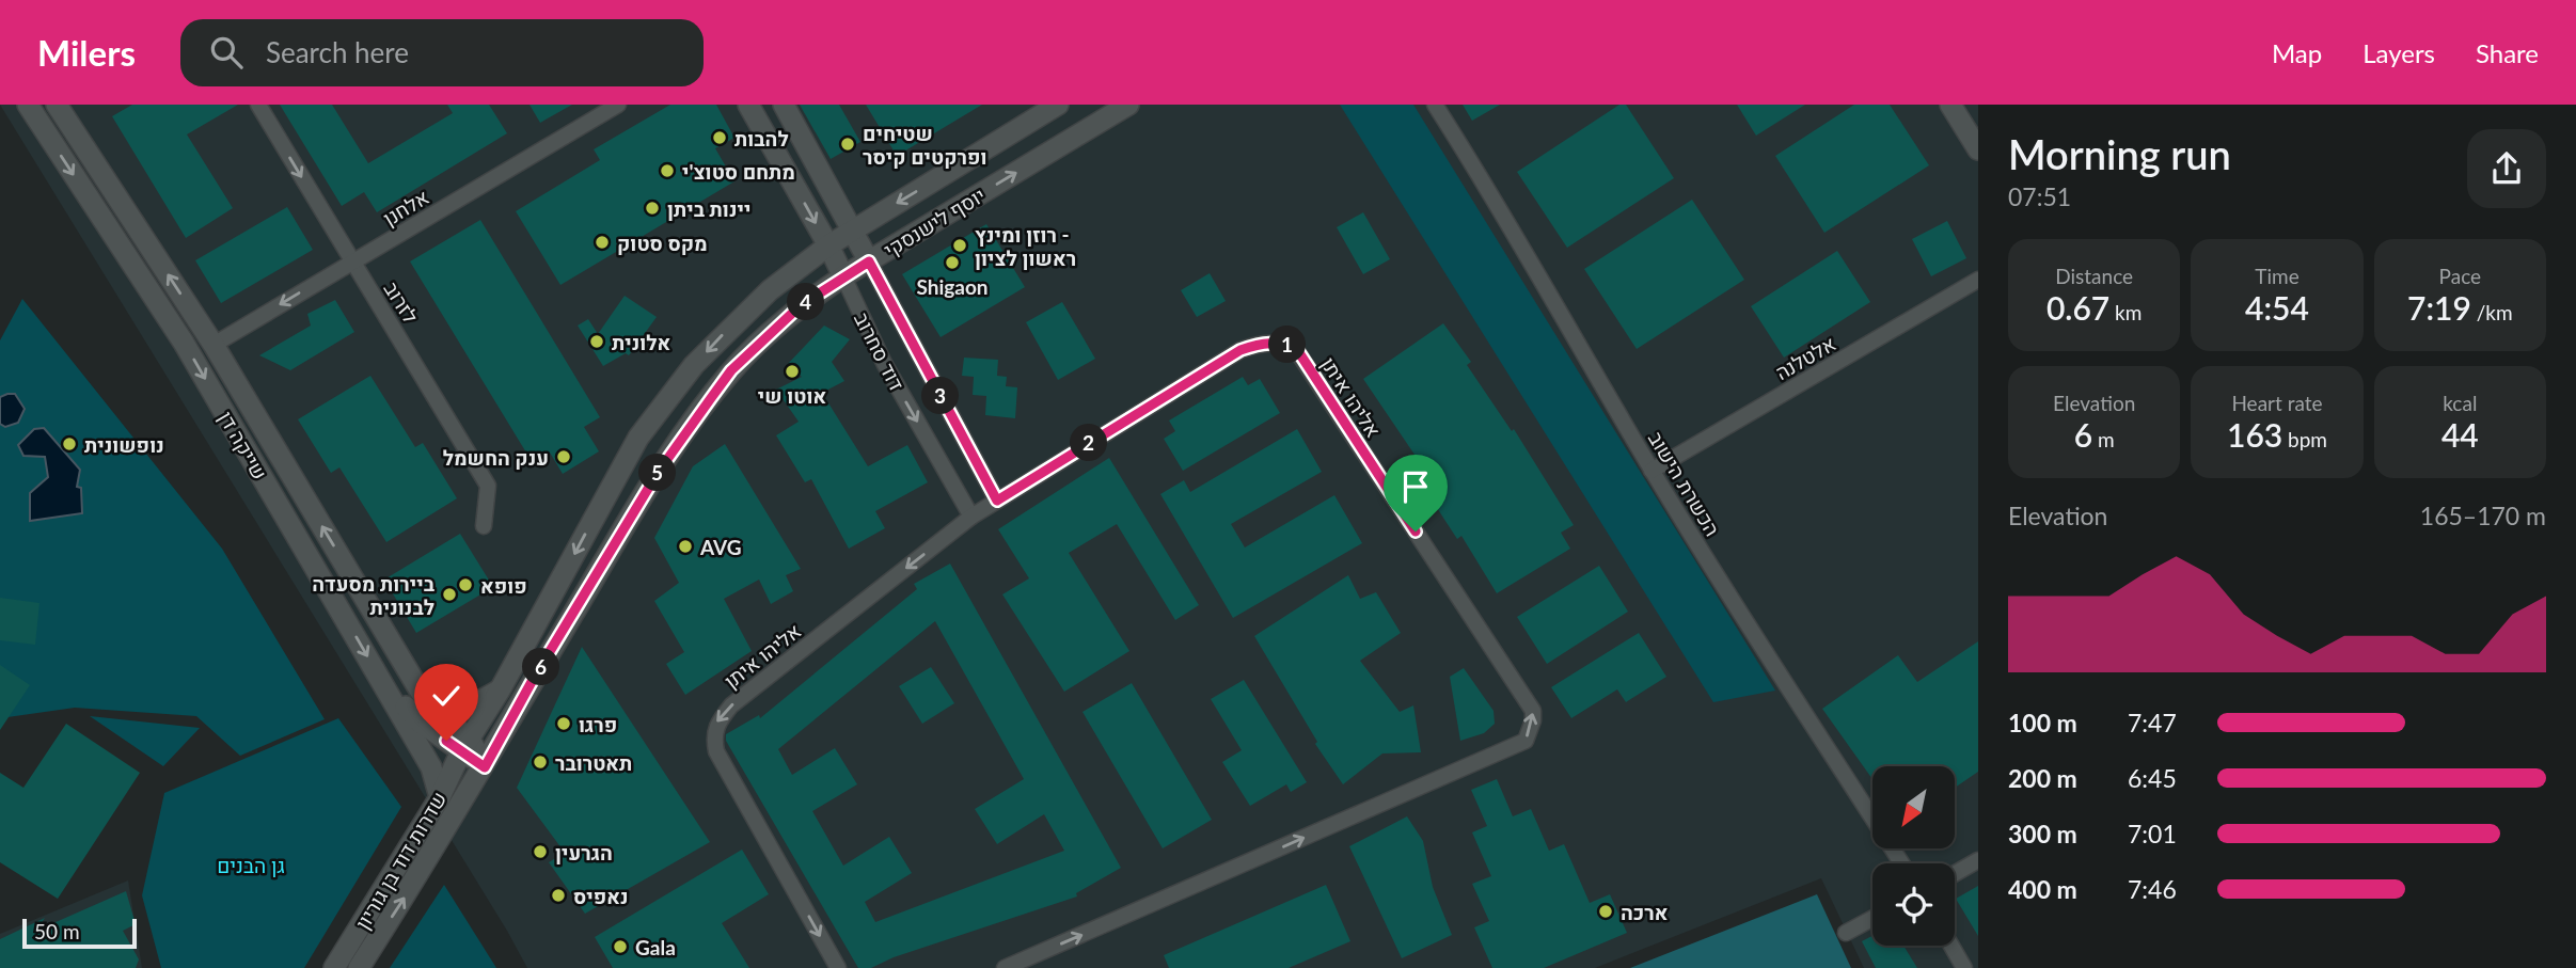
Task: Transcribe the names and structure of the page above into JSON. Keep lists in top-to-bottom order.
{
  "streets": {
    "main road": [
      "יוסף לישנסקי",
      "דוד סחרוב",
      "שייקה דן",
      "שדרות דוד בן גוריון"
    ],
    "street": [
      "אלחנן",
      "לזרוב",
      "אלטלנה",
      "אליהו איתן",
      "הכשרת הישוב"
    ]
  },
  "crossings": [
    ["אלחנן", "לזרוב"],
    ["אלחנן", "שייקה דן"],
    ["יוסף לישנסקי", "דוד סחרוב"],
    ["יוסף לישנסקי", "שייקה דן"],
    ["יוסף לישנסקי", "שדרות דוד בן גוריון"],
    ["דוד סחרוב", "אליהו איתן"],
    ["אלטלנה", "הכשרת הישוב"],
    ["שייקה דן", "שדרות דוד בן גוריון"]
  ],
  "one_way": ["לזרוב"],
  "parks": ["גן הבנים"],
  "places": [
    "להבות",
    "שטיחים ופרקטים קיסר",
    "מתחם סטוצ'י",
    "יינות ביתן",
    "מקס סטוק",
    "רוזן ומינץ - ראשון לציון",
    "Shigaon",
    "אלונית",
    "אוטו שי",
    "נופשונית",
    "ענק החשמל",
    "AVG",
    "פופא",
    "ביירות מסעדה לבנונית",
    "פרגו",
    "תאטרובר",
    "הגרעין",
    "נאפיס",
    "ארכה",
    "Gala"
  ],
  "scale_bar": "50 m",
  "north": "bottom left",
  "page": {
    "header": "Milers",
    "search": "Search here",
    "nav": ["Map", "Layers", "Share"],
    "heading": ["Morning run", "07:51"],
    "stats": [
      ["Distance", "0.67 km"],
      ["Time", "4:54"],
      ["Pace", "7:19 /km"],
      ["Elevation", "6 m"],
      ["Heart rate", "163 bpm"],
      ["kcal", "44"]
    ],
    "pins": [
      "4",
      "1",
      "3",
      "2",
      "5",
      "6"
    ],
    "chart": ["Elevation", "165–170 m"],
    "list": [
      {
        "name": "100 m",
        "note": "7:47"
      },
      {
        "name": "200 m",
        "note": "6:45"
      },
      {
        "name": "300 m",
        "note": "7:01"
      },
      {
        "name": "400 m",
        "note": "7:46"
      }
    ],
    "scale": "50 m"
  }
}
